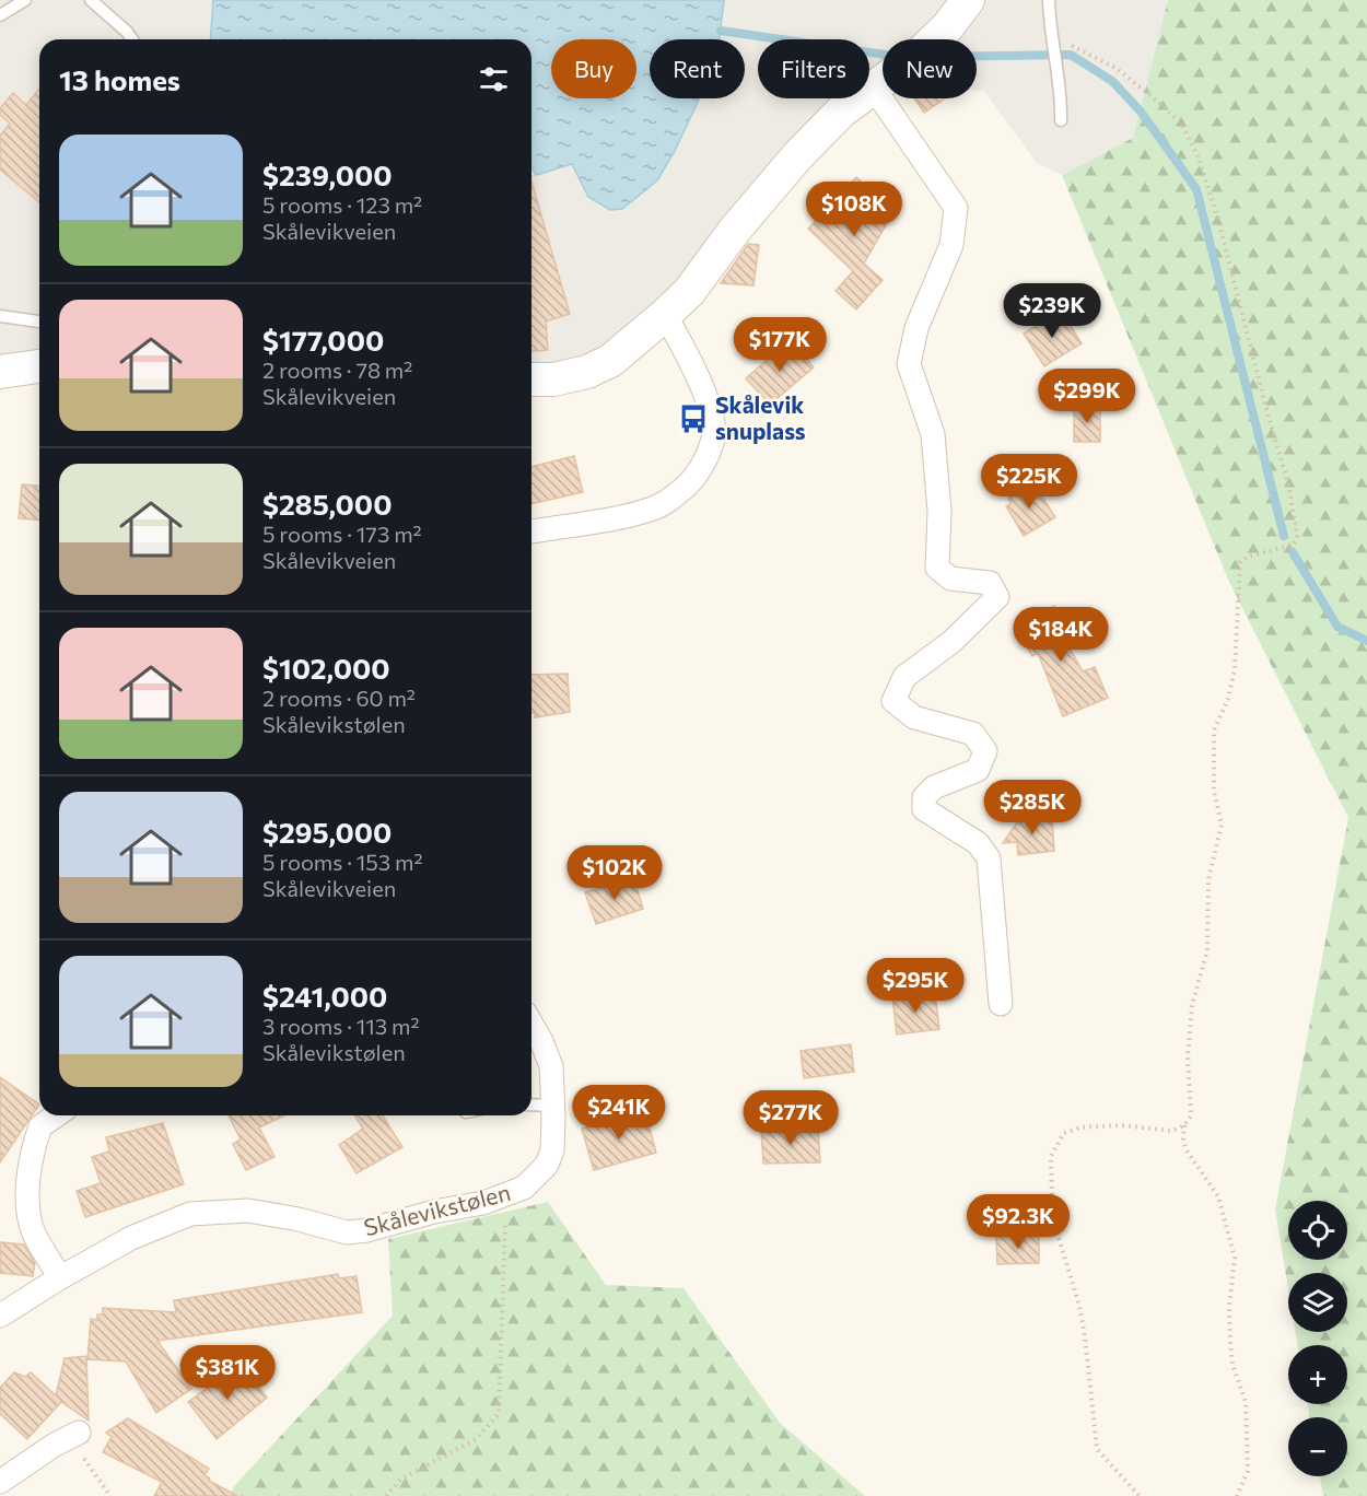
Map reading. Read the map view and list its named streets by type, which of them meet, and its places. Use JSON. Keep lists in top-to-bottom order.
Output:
{
  "streets": {
    "street": ["Skålevikstølen"]
  },
  "places": {
    "bus stop": ["Skålevik snuplass"]
  },
  "page": {
    "chip": [
      "Buy",
      "Rent",
      "Filters",
      "New"
    ],
    "heading": "13 homes",
    "list": [
      {
        "name": "$239,000",
        "note": "5 rooms · 123 m² · Skålevikveien"
      },
      {
        "name": "$177,000",
        "note": "2 rooms · 78 m² · Skålevikveien"
      },
      {
        "name": "$285,000",
        "note": "5 rooms · 173 m² · Skålevikveien"
      },
      {
        "name": "$102,000",
        "note": "2 rooms · 60 m² · Skålevikstølen"
      },
      {
        "name": "$295,000",
        "note": "5 rooms · 153 m² · Skålevikveien"
      },
      {
        "name": "$241,000",
        "note": "3 rooms · 113 m² · Skålevikstølen"
      }
    ],
    "price": [
      "$108K",
      "$239K",
      "$177K",
      "$299K",
      "$225K",
      "$184K",
      "$285K",
      "$102K",
      "$295K",
      "$241K",
      "$277K",
      "$92.3K",
      "$381K"
    ],
    "map_buttons": ["+", "−"]
  }
}
